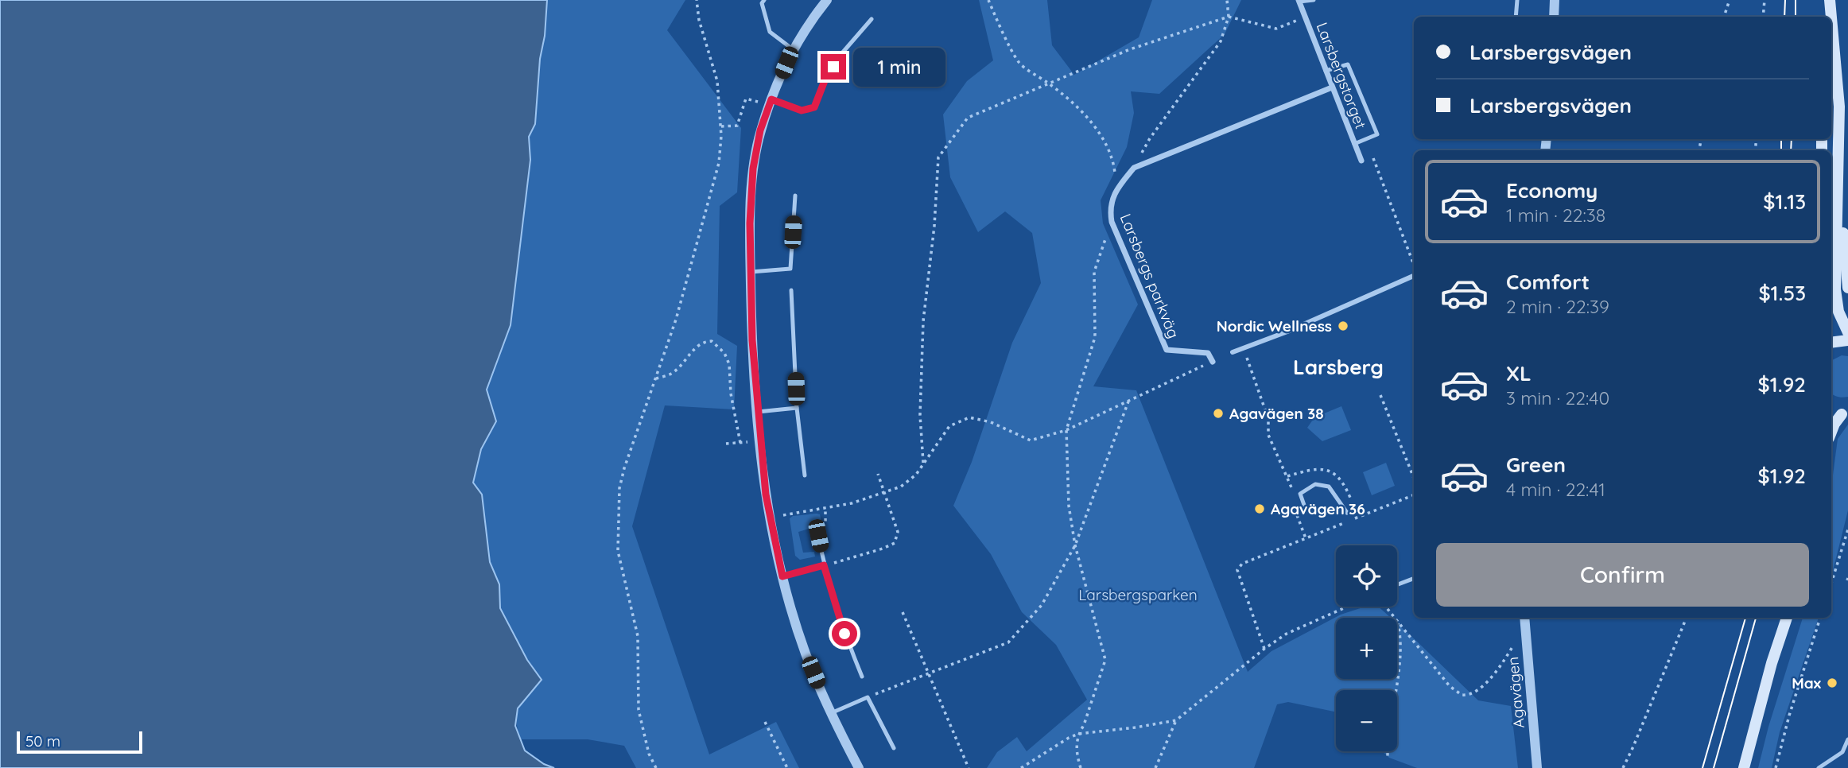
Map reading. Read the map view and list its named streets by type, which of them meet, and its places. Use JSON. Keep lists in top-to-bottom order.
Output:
{
  "streets": {
    "street": ["Larsbergstorget", "Larsbergs parkväg", "Agavägen"]
  },
  "crossings": [
    ["Larsbergstorget", "Larsbergs parkväg"]
  ],
  "districts": ["Larsberg"],
  "parks": ["Larsbergsparken"],
  "places": [
    "Nordic Wellness",
    "Agavägen 38",
    "Agavägen 36",
    "Max"
  ],
  "scale_bar": "50 m",
  "page": {
    "banner": ["Larsbergsvägen", "Larsbergsvägen"],
    "bubble": "1 min",
    "list": [
      {
        "name": "Economy",
        "note": "1 min · 22:38",
        "value": "$1.13"
      },
      {
        "name": "Comfort",
        "note": "2 min · 22:39",
        "value": "$1.53"
      },
      {
        "name": "XL",
        "note": "3 min · 22:40",
        "value": "$1.92"
      },
      {
        "name": "Green",
        "note": "4 min · 22:41",
        "value": "$1.92"
      }
    ],
    "buttons": "Confirm",
    "map_buttons": ["+", "−"],
    "scale": "50 m"
  }
}
